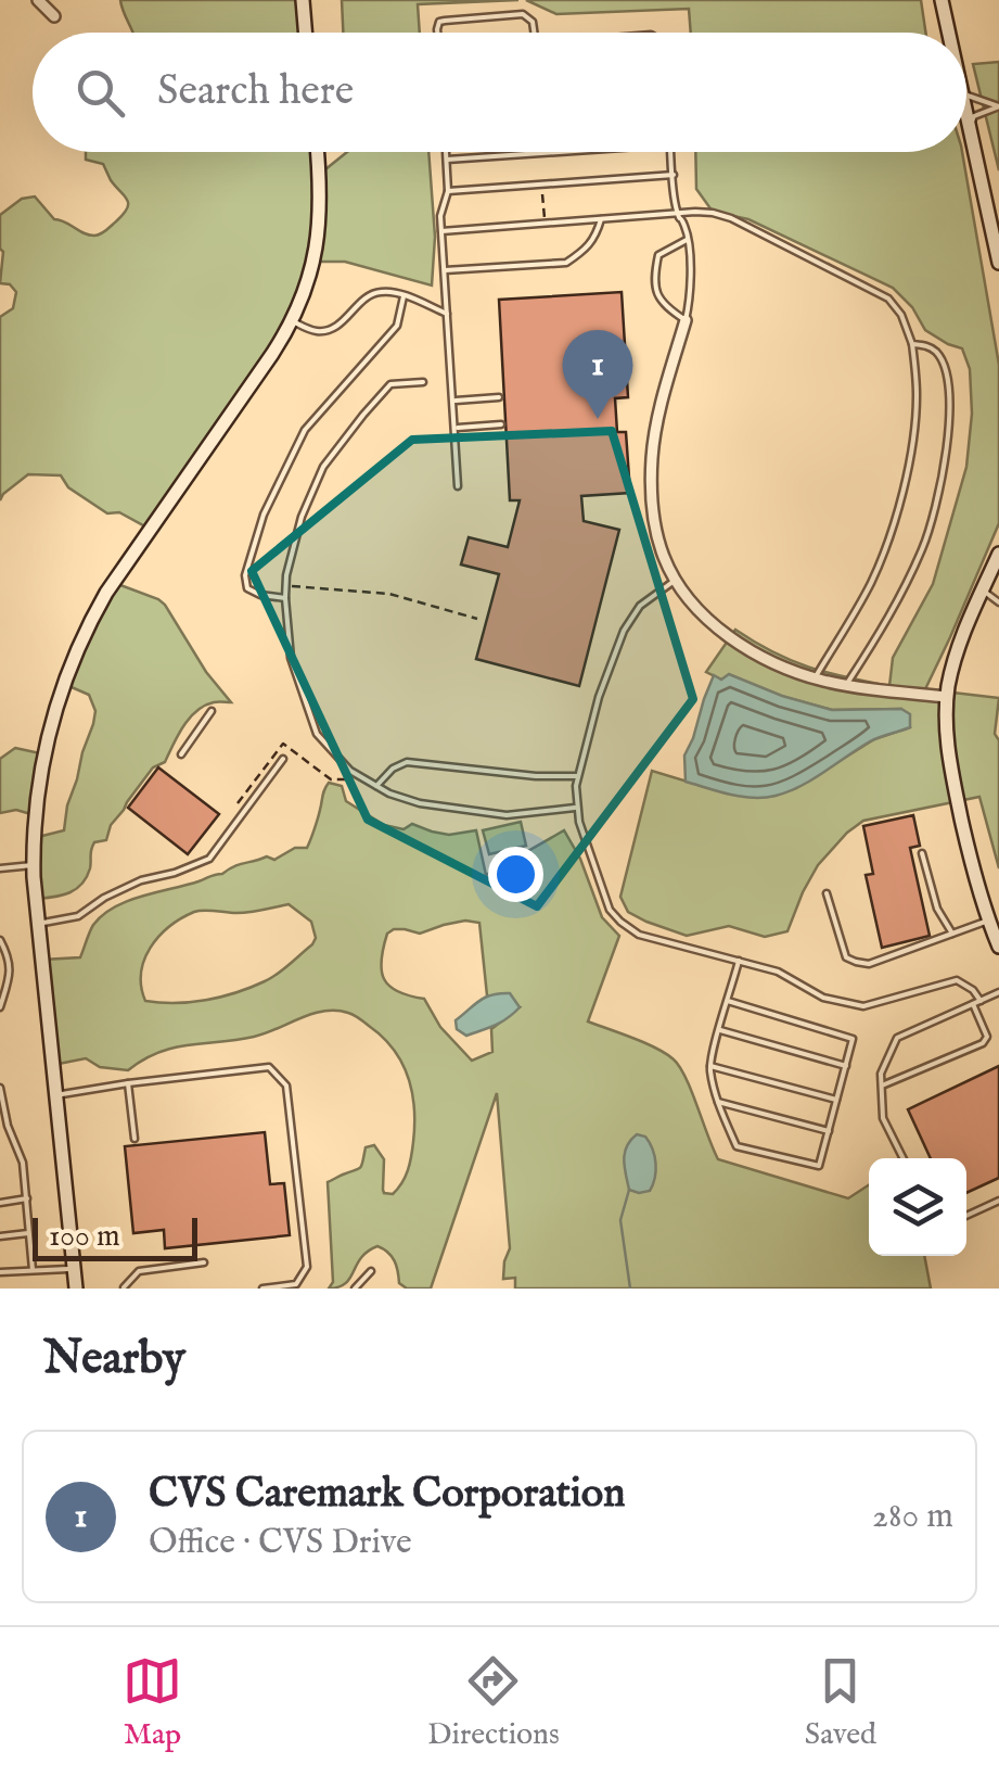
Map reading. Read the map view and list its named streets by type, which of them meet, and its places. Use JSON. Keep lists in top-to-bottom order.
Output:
{
  "scale_bar": "100 m",
  "page": {
    "search": "Search here",
    "pins": "1",
    "scale": "100 m",
    "heading": "Nearby",
    "list": [
      {
        "mark": "1",
        "name": "CVS Caremark Corporation",
        "note": "Office · CVS Drive",
        "value": "280 m"
      }
    ],
    "nav": ["Map", "Directions", "Saved"]
  }
}
